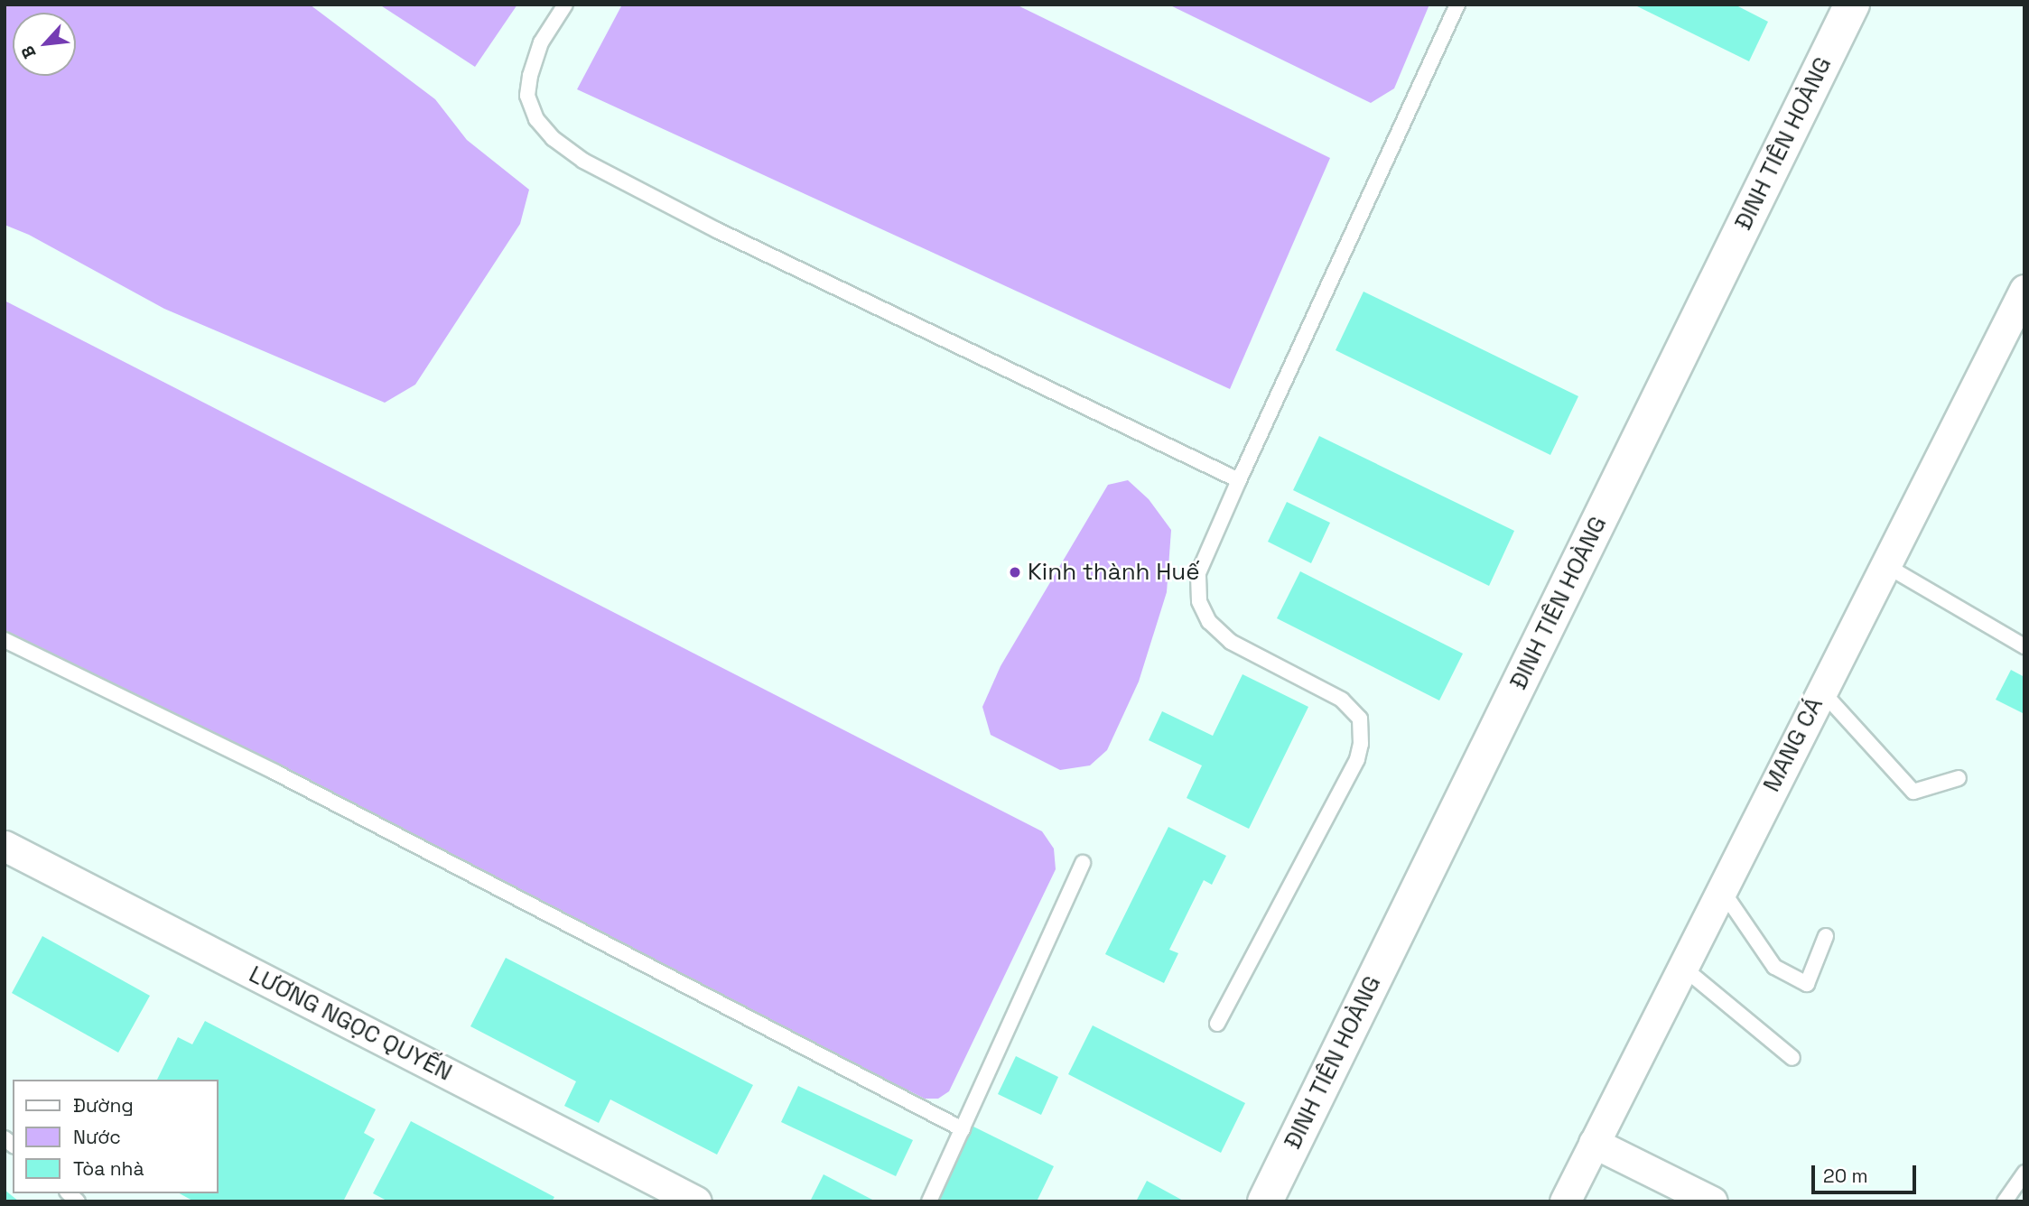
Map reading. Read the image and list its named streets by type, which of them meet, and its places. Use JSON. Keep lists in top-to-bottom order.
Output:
{
  "streets": {
    "main road": ["ĐINH TIÊN HOÀNG"],
    "street": ["MANG CÁ", "LƯƠNG NGỌC QUYẾN"]
  },
  "places": ["Kinh thành Huế"],
  "legend": ["Đường", "Nước", "Tòa nhà"],
  "scale_bar": "20 m",
  "north": "bottom left"
}
